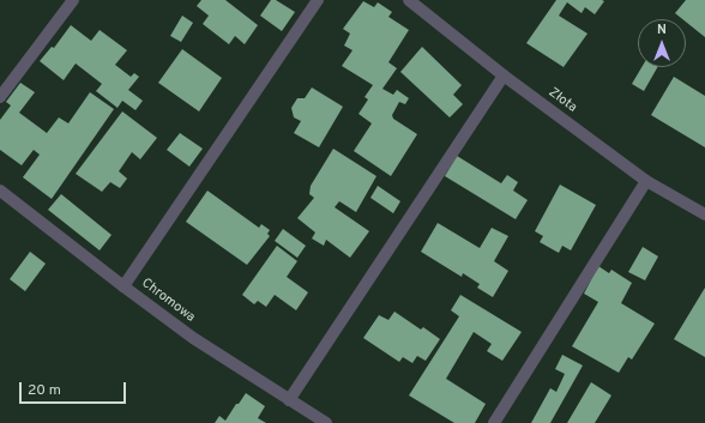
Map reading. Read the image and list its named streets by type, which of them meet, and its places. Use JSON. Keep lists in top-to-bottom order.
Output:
{
  "streets": {
    "street": ["Złota", "Chromowa"]
  },
  "scale_bar": "20 m",
  "north": "top"
}
